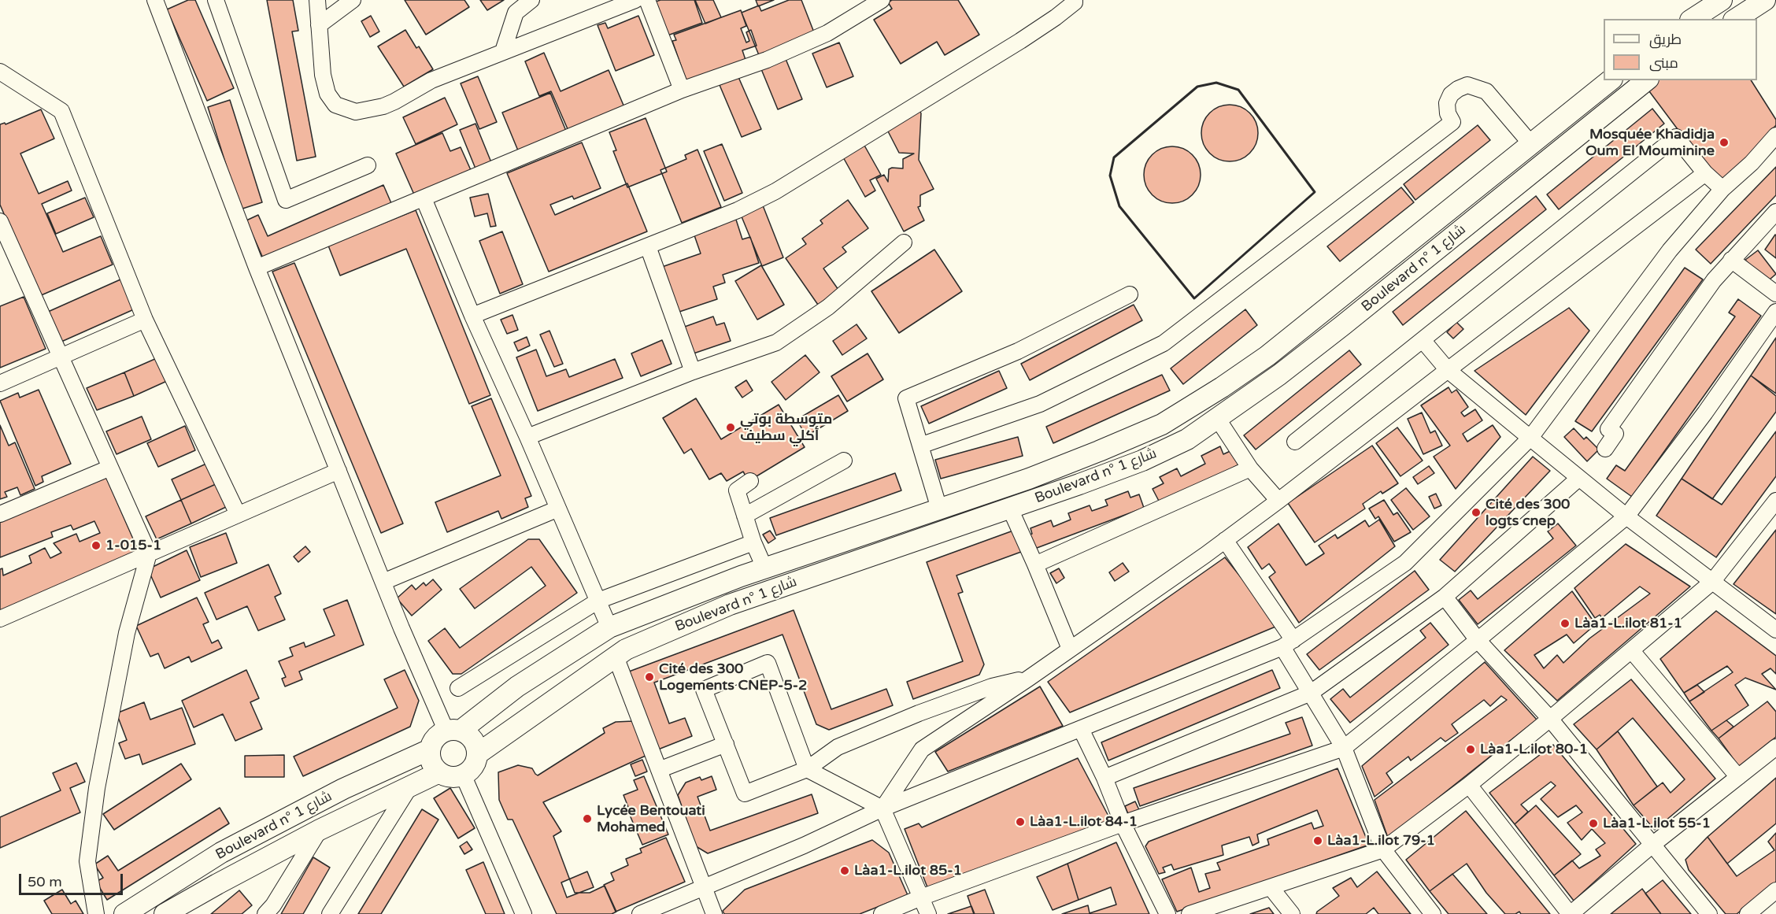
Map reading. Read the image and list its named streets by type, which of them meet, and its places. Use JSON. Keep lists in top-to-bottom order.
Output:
{
  "streets": {
    "main road": ["Boulevard n° شارع 1"]
  },
  "places": [
    "Mosquée Khadidja Oum El Mouminine",
    "متوسطة بوتي أكلي سطيف",
    "Cité des 300 logts cnep",
    "1-015-1",
    "Làa1-L.ilot 81-1",
    "Cité des 300 Logements CNEP-5-2",
    "Làa1-L.ilot 80-1",
    "Lycée Bentouati Mohamed",
    "Làa1-L.ilot 84-1",
    "Làa1-L.ilot 55-1",
    "Làa1-L.ilot 79-1",
    "Làa1-L.ilot 85-1"
  ],
  "legend": ["طريق", "مبنى"],
  "scale_bar": "50 m"
}
